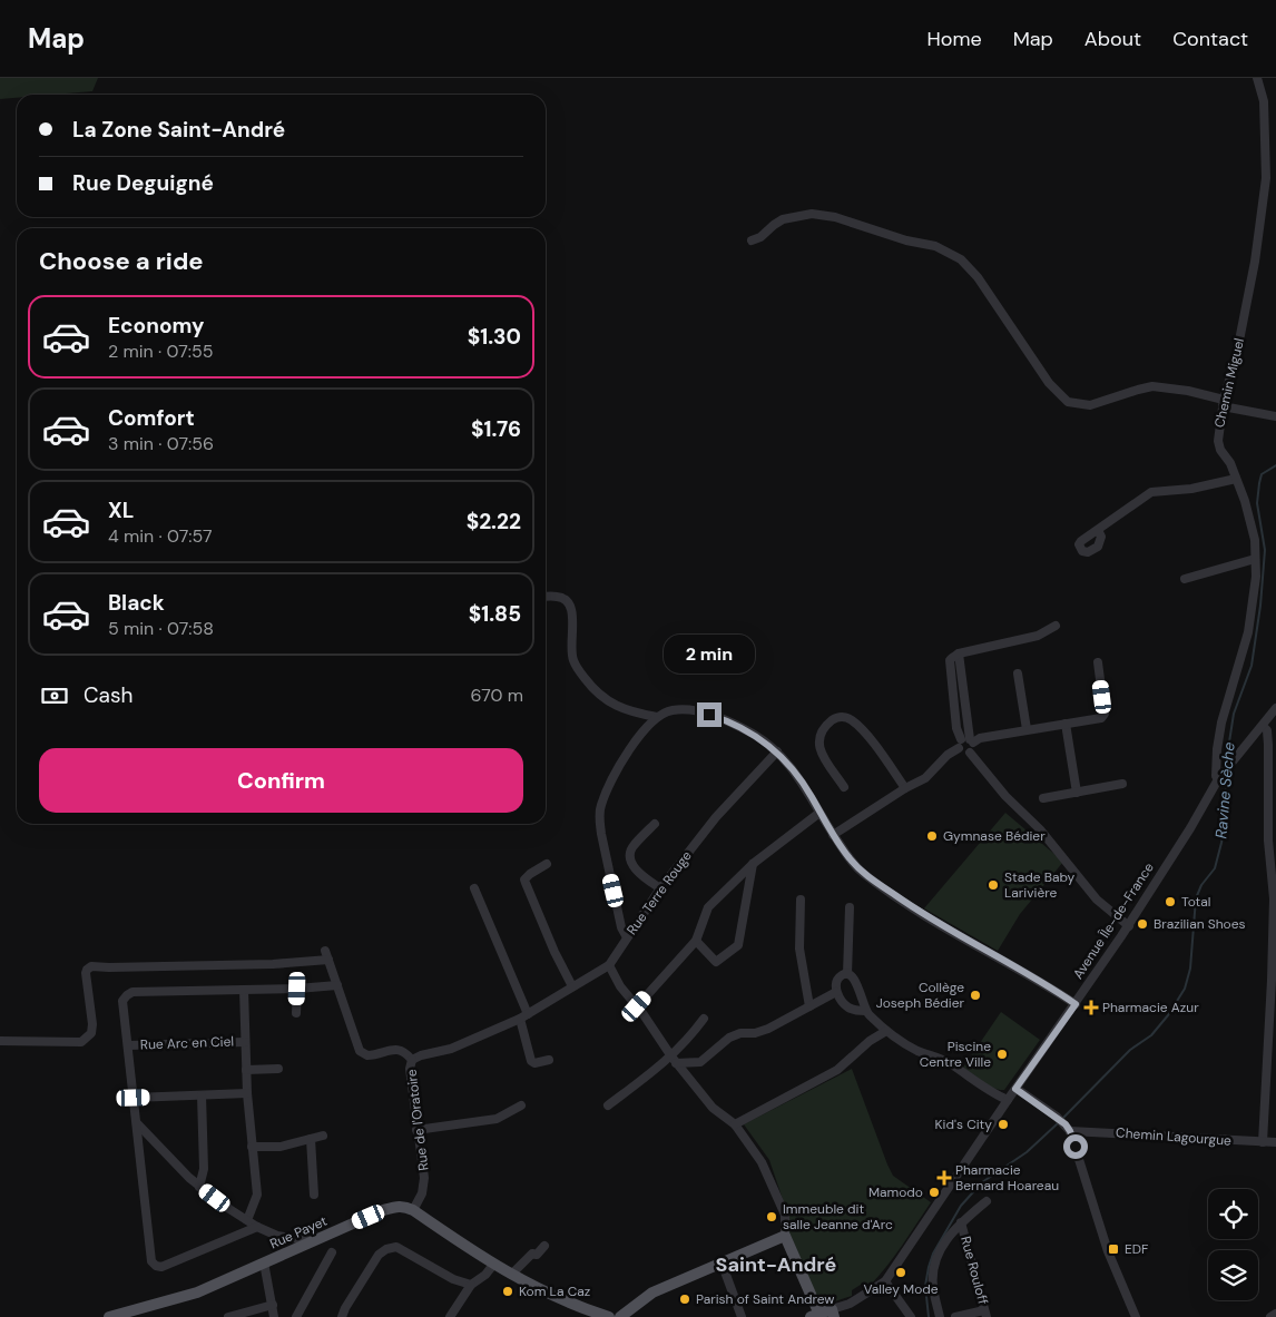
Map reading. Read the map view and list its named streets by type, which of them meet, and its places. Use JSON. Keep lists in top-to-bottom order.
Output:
{
  "streets": {
    "main road": ["Avenue Île-de-France", "Rue Payet"],
    "street": [
      "Chemin Miguel",
      "Rue Terre Rouge",
      "Rue Arc en Ciel",
      "Rue de l'Oratoire",
      "Chemin Lagourgue",
      "Rue Rouloff"
    ]
  },
  "crossings": [
    ["Chemin Miguel", "Avenue Île-de-France"],
    ["Rue Terre Rouge", "Rue de l'Oratoire"],
    ["Rue Arc en Ciel", "Rue de l'Oratoire"],
    ["Rue de l'Oratoire", "Rue Payet"]
  ],
  "districts": ["Saint-André"],
  "water": ["Ravine Sèche"],
  "places": {
    "other": [
      "Gymnase Bédier",
      "Stade Baby Larivière",
      "Total",
      "Brazilian Shoes",
      "Collège Joseph Bédier",
      "Piscine Centre Ville",
      "Kid's City",
      "Mamodo",
      "Immeuble dit salle Jeanne d'Arc",
      "Valley Mode",
      "Kom La Caz",
      "Parish of Saint Andrew"
    ],
    "health": ["Pharmacie Azur", "Pharmacie Bernard Hoareau"],
    "transit": ["EDF"]
  },
  "page": {
    "header": "Map",
    "nav": [
      "Home",
      "Map",
      "About",
      "Contact"
    ],
    "banner": ["La Zone Saint-André", "Rue Deguigné"],
    "heading": "Choose a ride",
    "list": [
      {
        "name": "Economy",
        "note": "2 min · 07:55",
        "value": "$1.30"
      },
      {
        "name": "Comfort",
        "note": "3 min · 07:56",
        "value": "$1.76"
      },
      {
        "name": "XL",
        "note": "4 min · 07:57",
        "value": "$2.22"
      },
      {
        "name": "Black",
        "note": "5 min · 07:58",
        "value": "$1.85"
      }
    ],
    "bubble": "2 min",
    "pay": ["Cash", "670 m"],
    "buttons": "Confirm"
  }
}
